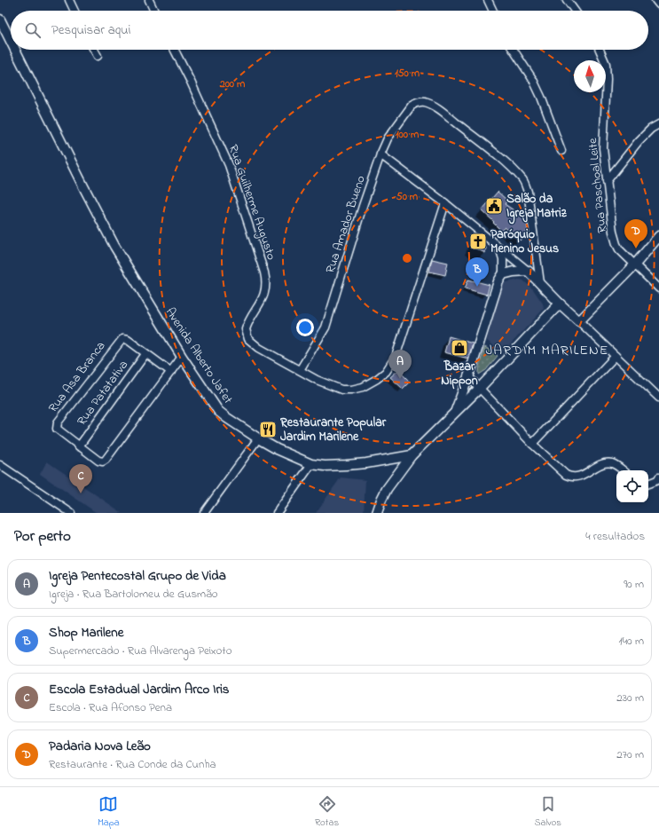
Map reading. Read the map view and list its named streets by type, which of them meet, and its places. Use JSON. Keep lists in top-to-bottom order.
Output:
{
  "streets": {
    "street": [
      "Rua Paschoal Leite",
      "Rua Guilherme Augusto",
      "Rua Amador Bueno",
      "Avenida Alberto Jafet",
      "Rua Asa Branca",
      "Rua Patatativa"
    ]
  },
  "crossings": [
    ["Rua Guilherme Augusto", "Rua Amador Bueno"],
    ["Avenida Alberto Jafet", "Rua Asa Branca"],
    ["Rua Asa Branca", "Rua Patatativa"]
  ],
  "districts": ["JARDIM MARILENE"],
  "places": {
    "public building": ["Salão da Igreja Matriz"],
    "church": ["Paróquio Menino Jesus"],
    "shop": ["Bazar Nippon"],
    "restaurant": ["Restaurante Popular Jardim Marilene"]
  },
  "north": "top",
  "page": {
    "search": "Pesquisar aqui",
    "pins": [
      "D",
      "B",
      "A",
      "C"
    ],
    "heading": ["Por perto", "4 resultados"],
    "list": [
      {
        "mark": "A",
        "name": "Igreja Pentecostal Grupo de Vida",
        "note": "Igreja · Rua Bartolomeu de Gusmão",
        "value": "90 m"
      },
      {
        "mark": "B",
        "name": "Shop Marilene",
        "note": "Supermercado · Rua Alvarenga Peixoto",
        "value": "140 m"
      },
      {
        "mark": "C",
        "name": "Escola Estadual Jardim Arco Iris",
        "note": "Escola · Rua Afonso Pena",
        "value": "230 m"
      },
      {
        "mark": "D",
        "name": "Padaria Nova Leão",
        "note": "Restaurante · Rua Conde da Cunha",
        "value": "270 m"
      }
    ],
    "nav": ["Mapa", "Rotas", "Salvos"]
  },
  "rings": [
    "150 m",
    "200 m",
    "100 m",
    "50 m"
  ]
}
